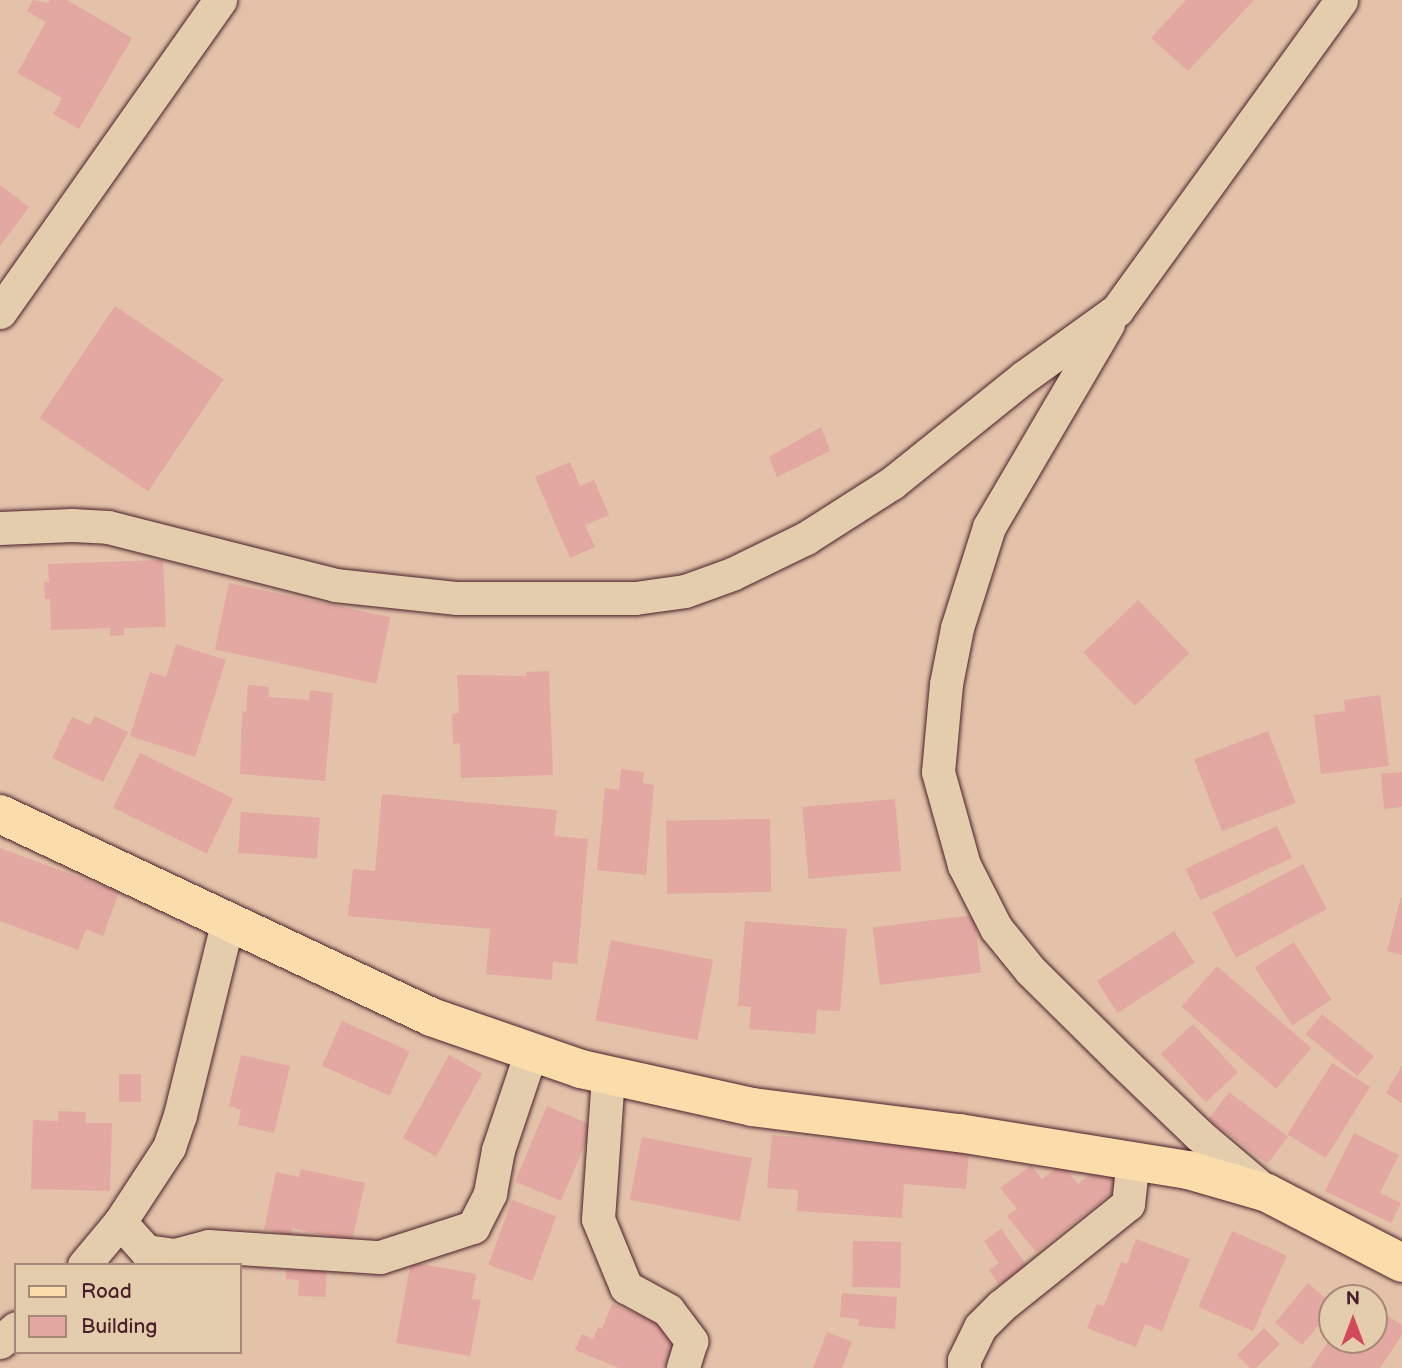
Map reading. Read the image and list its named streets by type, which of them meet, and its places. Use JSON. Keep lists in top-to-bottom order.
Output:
{
  "legend": ["Road", "Building"],
  "north": "top"
}
